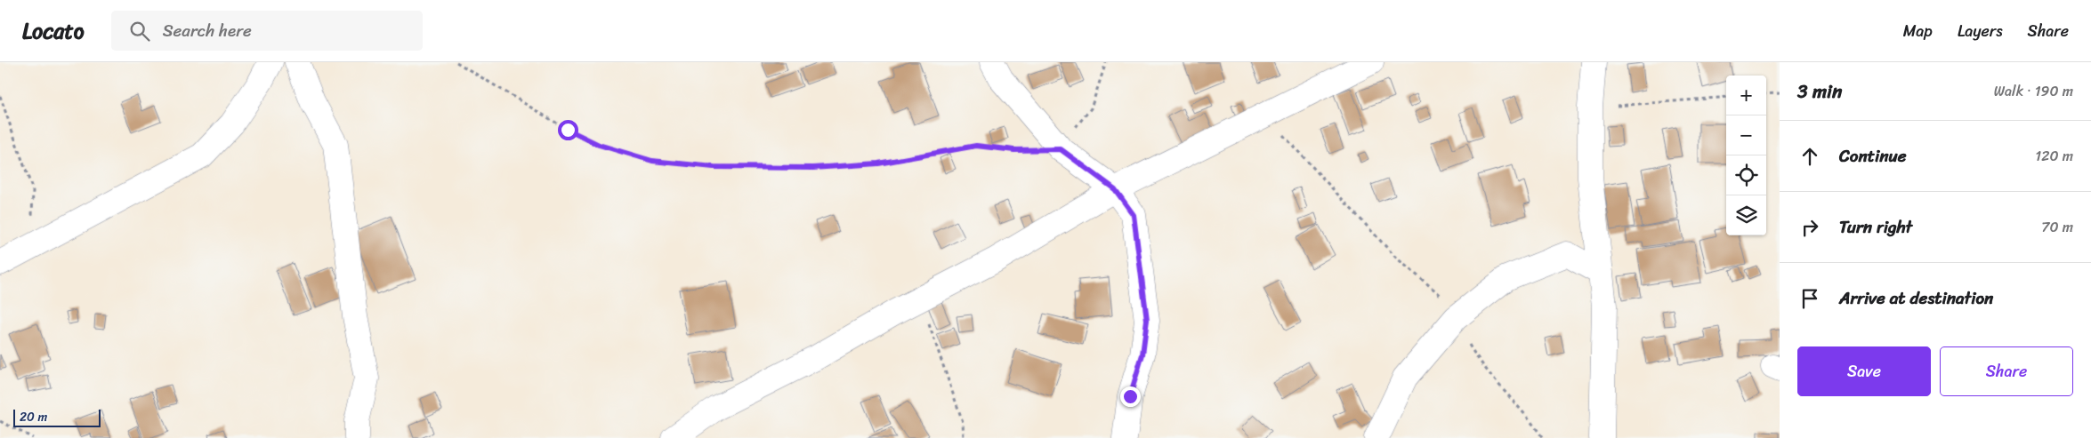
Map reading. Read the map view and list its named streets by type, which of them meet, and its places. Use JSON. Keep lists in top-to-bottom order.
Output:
{
  "scale_bar": "20 m",
  "page": {
    "header": "Locato",
    "search": "Search here",
    "nav": ["Map", "Layers", "Share"],
    "heading": ["3 min", "Walk · 190 m"],
    "map_buttons": ["+", "−"],
    "list": [
      ["Continue", "120 m"],
      ["Turn right", "70 m"],
      "Arrive at destination"
    ],
    "buttons": ["Save", "Share"],
    "scale": "20 m"
  }
}
